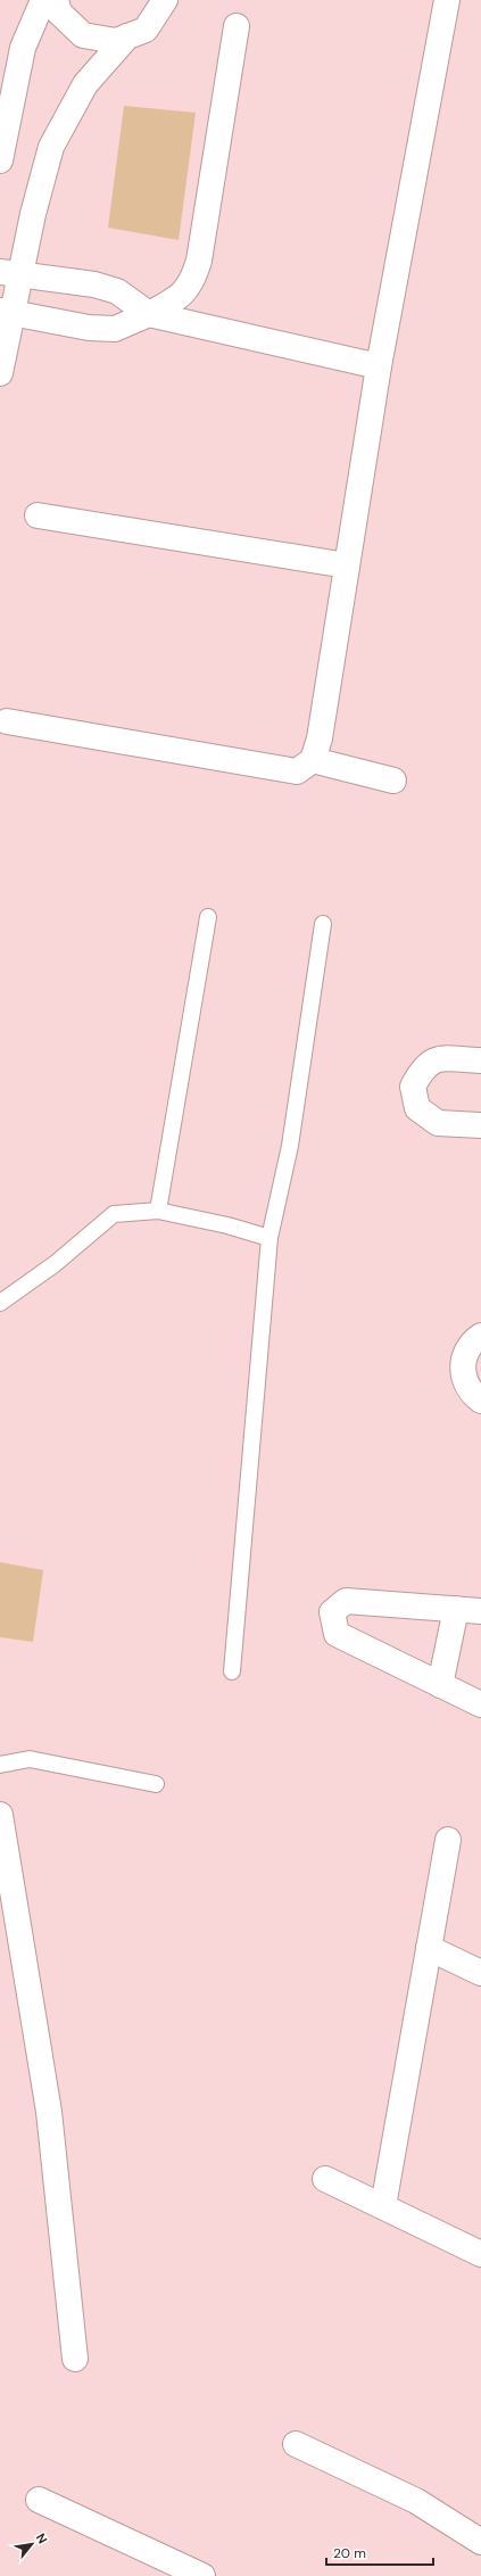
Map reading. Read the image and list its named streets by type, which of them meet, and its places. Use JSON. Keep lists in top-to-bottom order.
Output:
{
  "scale_bar": "20 m",
  "north": "top right"
}
